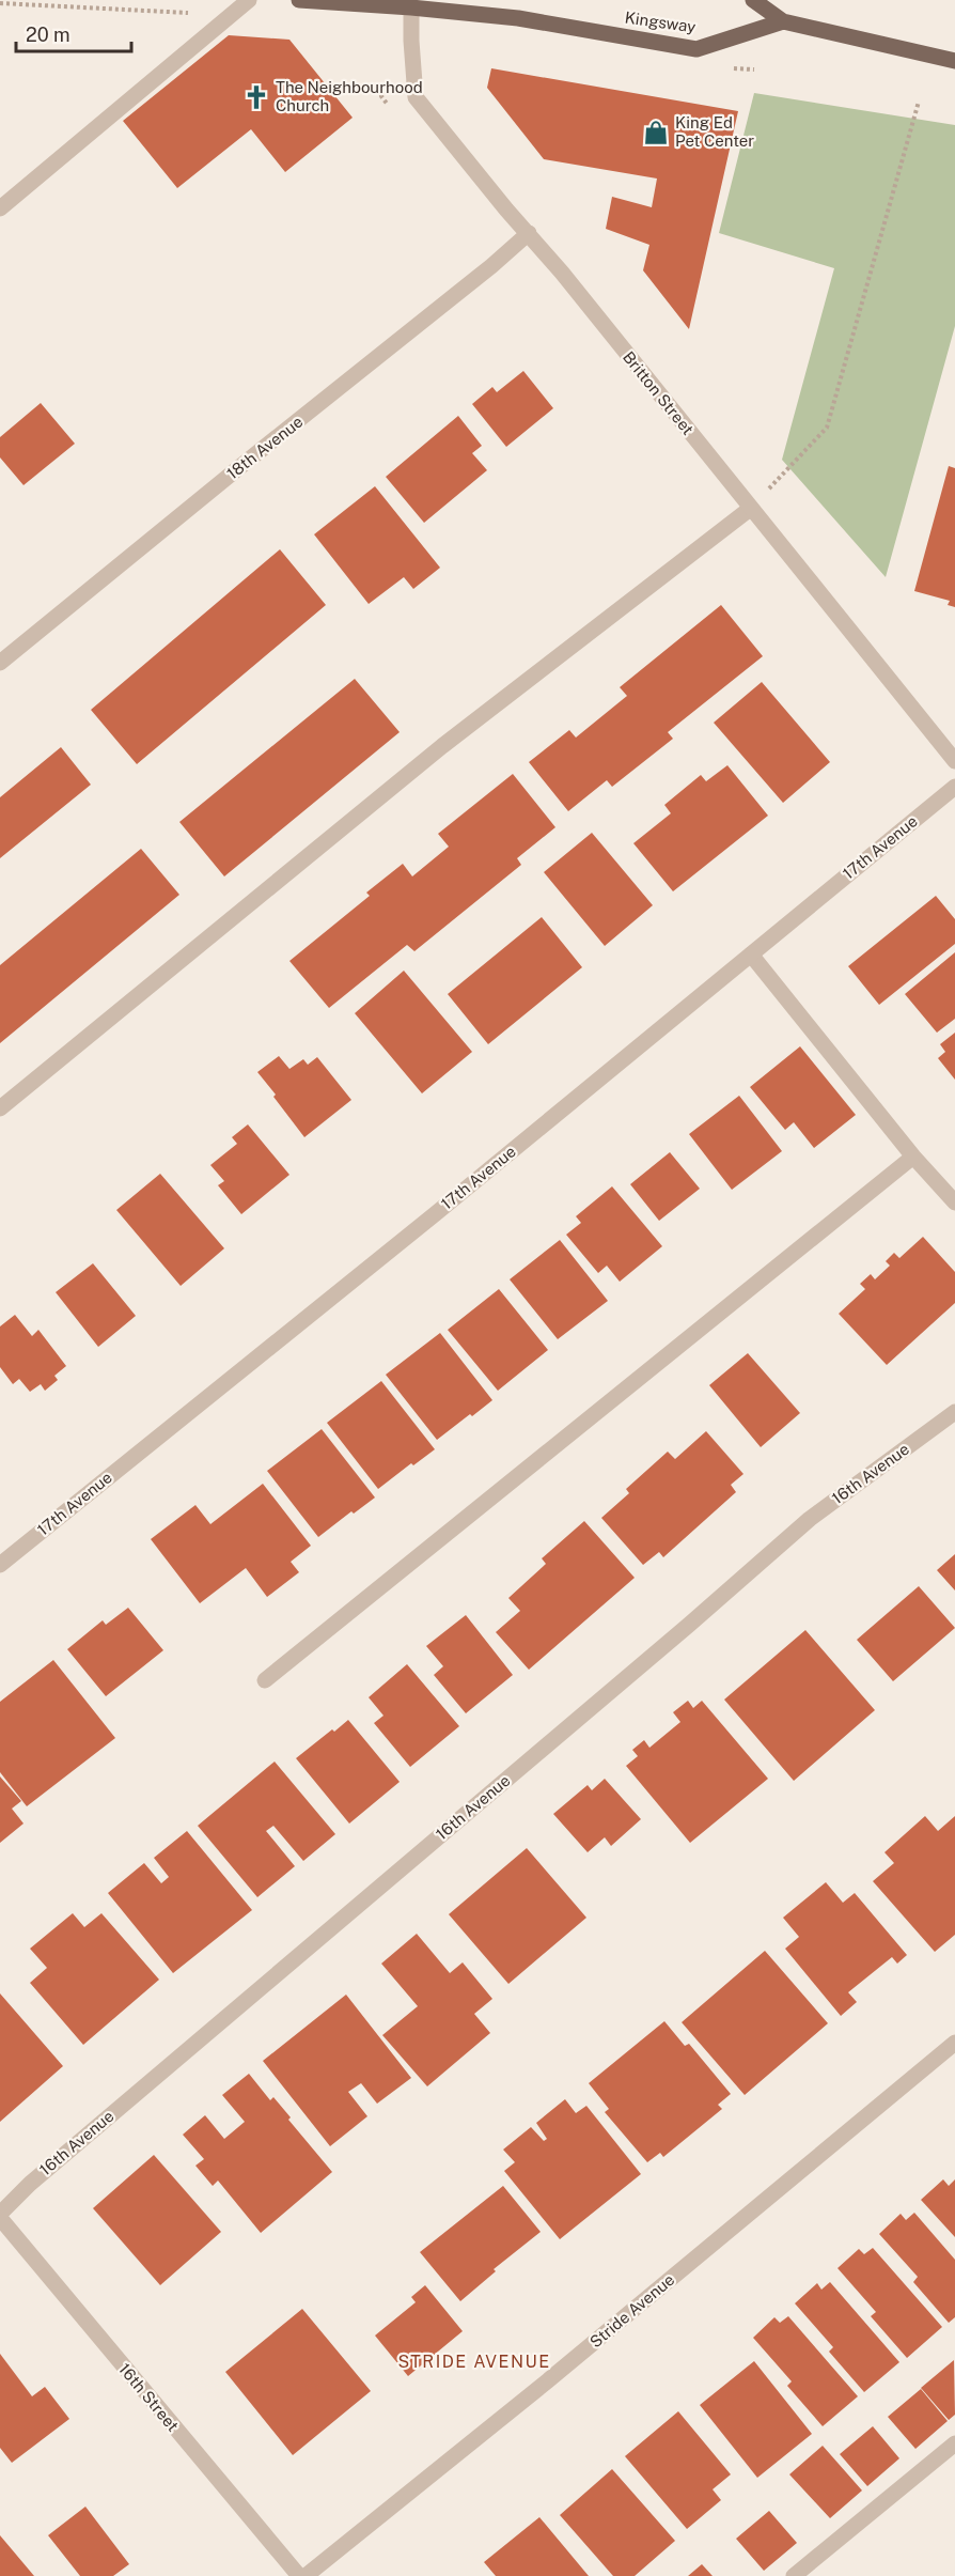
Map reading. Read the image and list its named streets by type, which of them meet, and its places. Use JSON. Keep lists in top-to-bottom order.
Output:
{
  "streets": {
    "main road": ["Kingsway"],
    "street": [
      "Britton Street",
      "18th Avenue",
      "17th Avenue",
      "16th Avenue",
      "Stride Avenue",
      "16th Street"
    ]
  },
  "crossings": [
    ["Kingsway", "Britton Street"],
    ["Britton Street", "18th Avenue"],
    ["16th Avenue", "16th Street"]
  ],
  "districts": ["STRIDE AVENUE"],
  "places": {
    "church": ["The Neighbourhood Church"],
    "shop": ["King Ed Pet Center"]
  },
  "scale_bar": "20 m"
}
